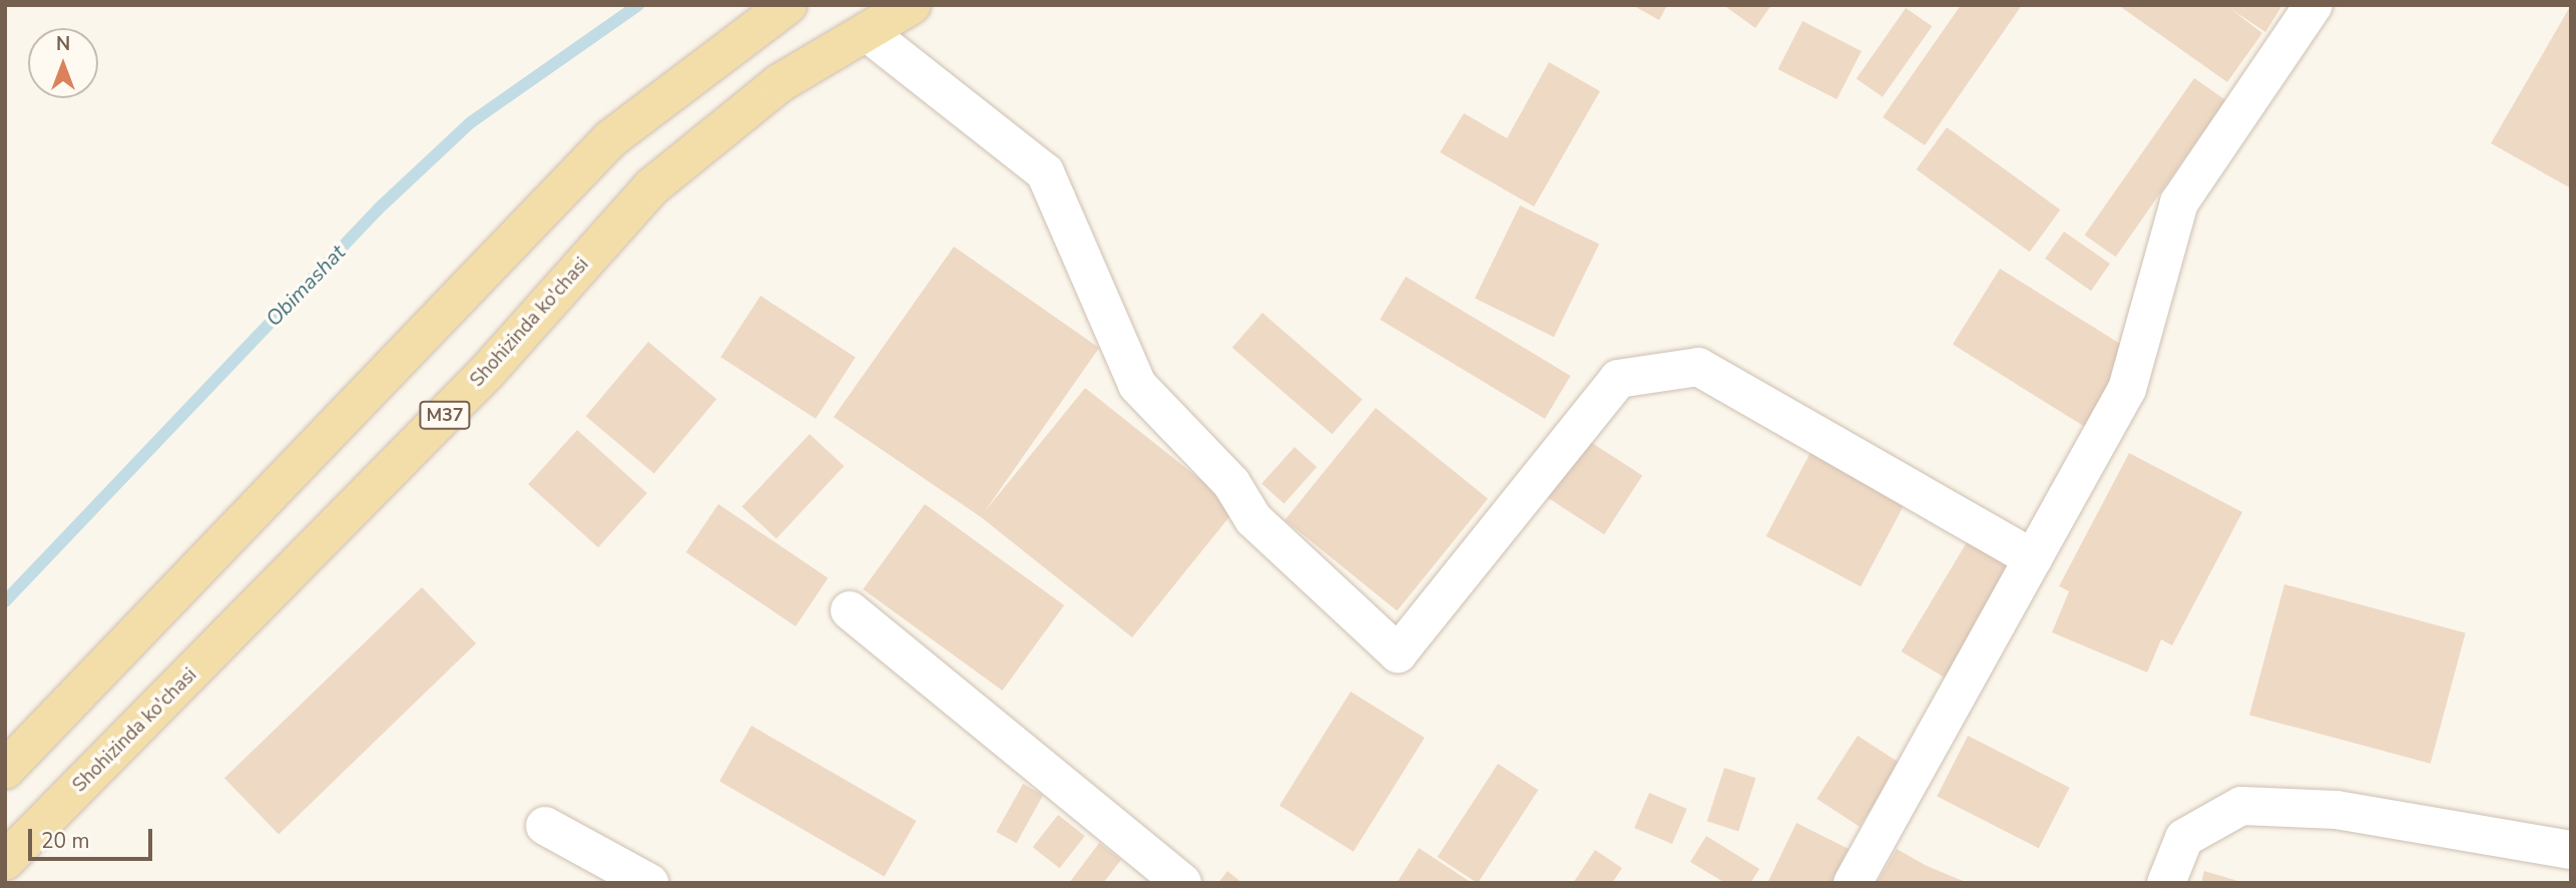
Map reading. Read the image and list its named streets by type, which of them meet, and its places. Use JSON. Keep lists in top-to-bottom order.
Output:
{
  "streets": {
    "main road": ["Shohizinda ko'chasi", "M37"]
  },
  "water": ["Obimashat"],
  "scale_bar": "20 m",
  "north": "top"
}
